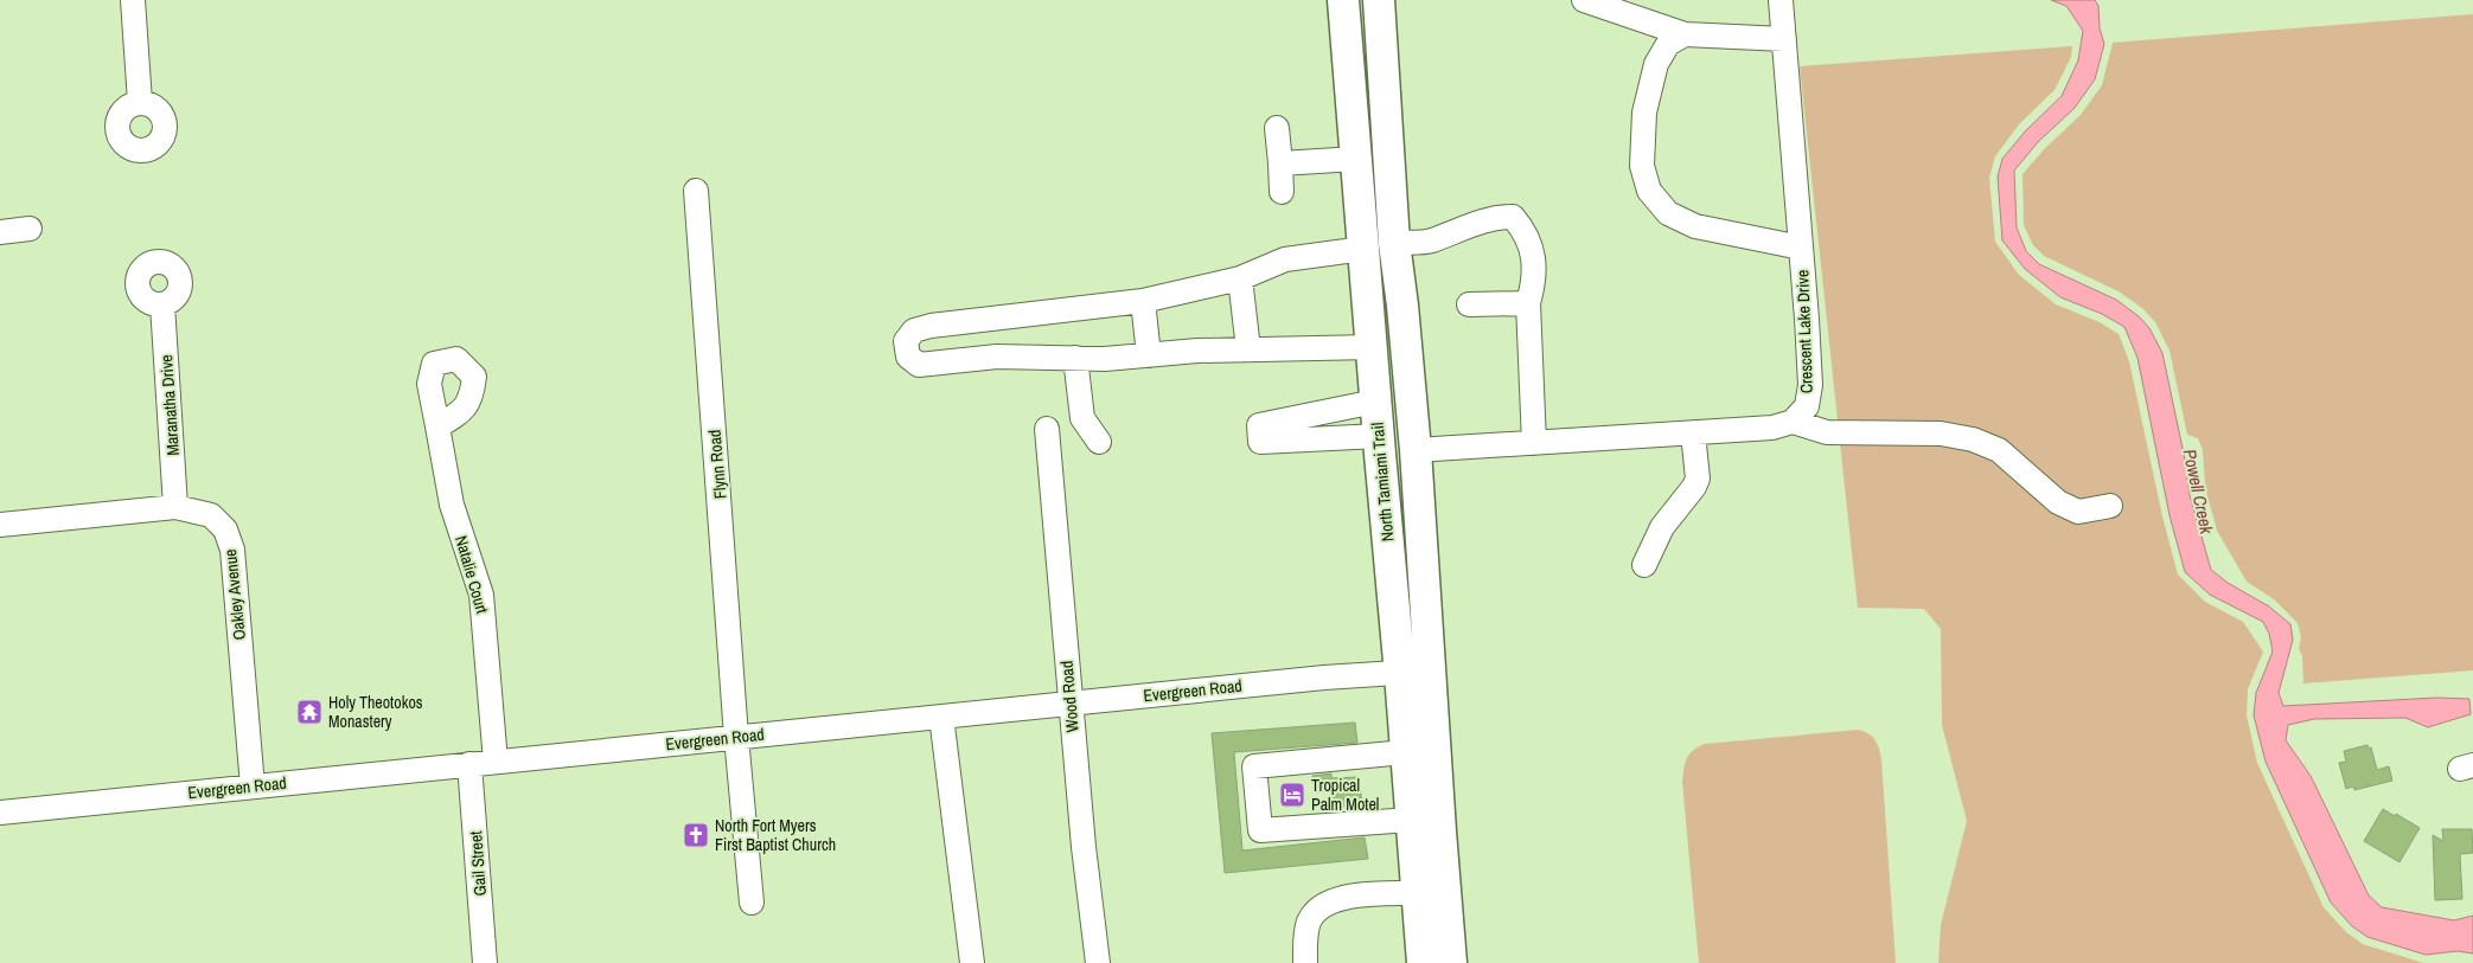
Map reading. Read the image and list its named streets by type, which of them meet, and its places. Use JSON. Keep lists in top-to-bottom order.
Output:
{
  "streets": {
    "main road": ["North Tamiami Trail"],
    "street": [
      "Crescent Lake Drive",
      "Maranatha Drive",
      "Flynn Road",
      "Natalie Court",
      "Oakley Avenue",
      "Evergreen Road",
      "Wood Road",
      "Gail Street"
    ]
  },
  "crossings": [
    ["Maranatha Drive", "Oakley Avenue"],
    ["Flynn Road", "Evergreen Road"],
    ["North Tamiami Trail", "Evergreen Road"],
    ["Natalie Court", "Evergreen Road"],
    ["Oakley Avenue", "Evergreen Road"],
    ["Evergreen Road", "Wood Road"],
    ["Evergreen Road", "Gail Street"]
  ],
  "water": ["Powell Creek"],
  "places": {
    "temple": ["Holy Theotokos Monastery"],
    "hotel": ["Tropical Palm Motel"],
    "church": ["North Fort Myers First Baptist Church"]
  }
}
